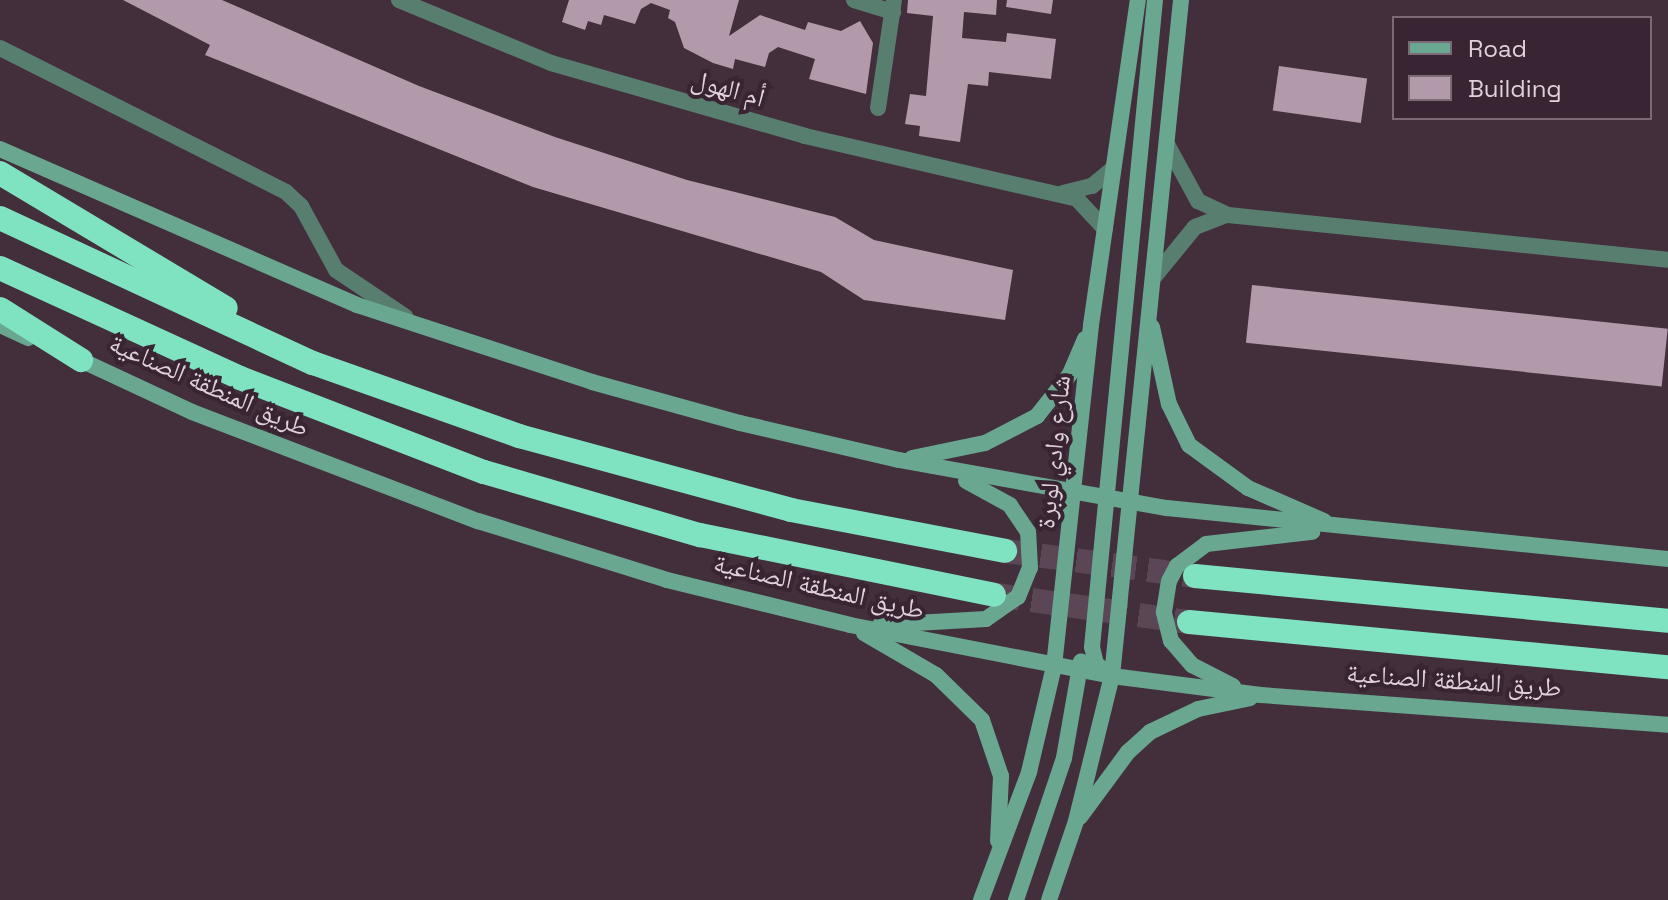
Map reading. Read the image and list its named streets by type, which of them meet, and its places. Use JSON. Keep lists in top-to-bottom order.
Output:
{
  "streets": {
    "highway": ["طريق المنطقة الصناعية"],
    "street": ["أم الهول", "شارع وادي لوبرة"]
  },
  "crossings": [
    ["أم الهول", "شارع وادي لوبرة"],
    ["طريق المنطقة الصناعية", "شارع وادي لوبرة"]
  ],
  "legend": ["Road", "Building"]
}
